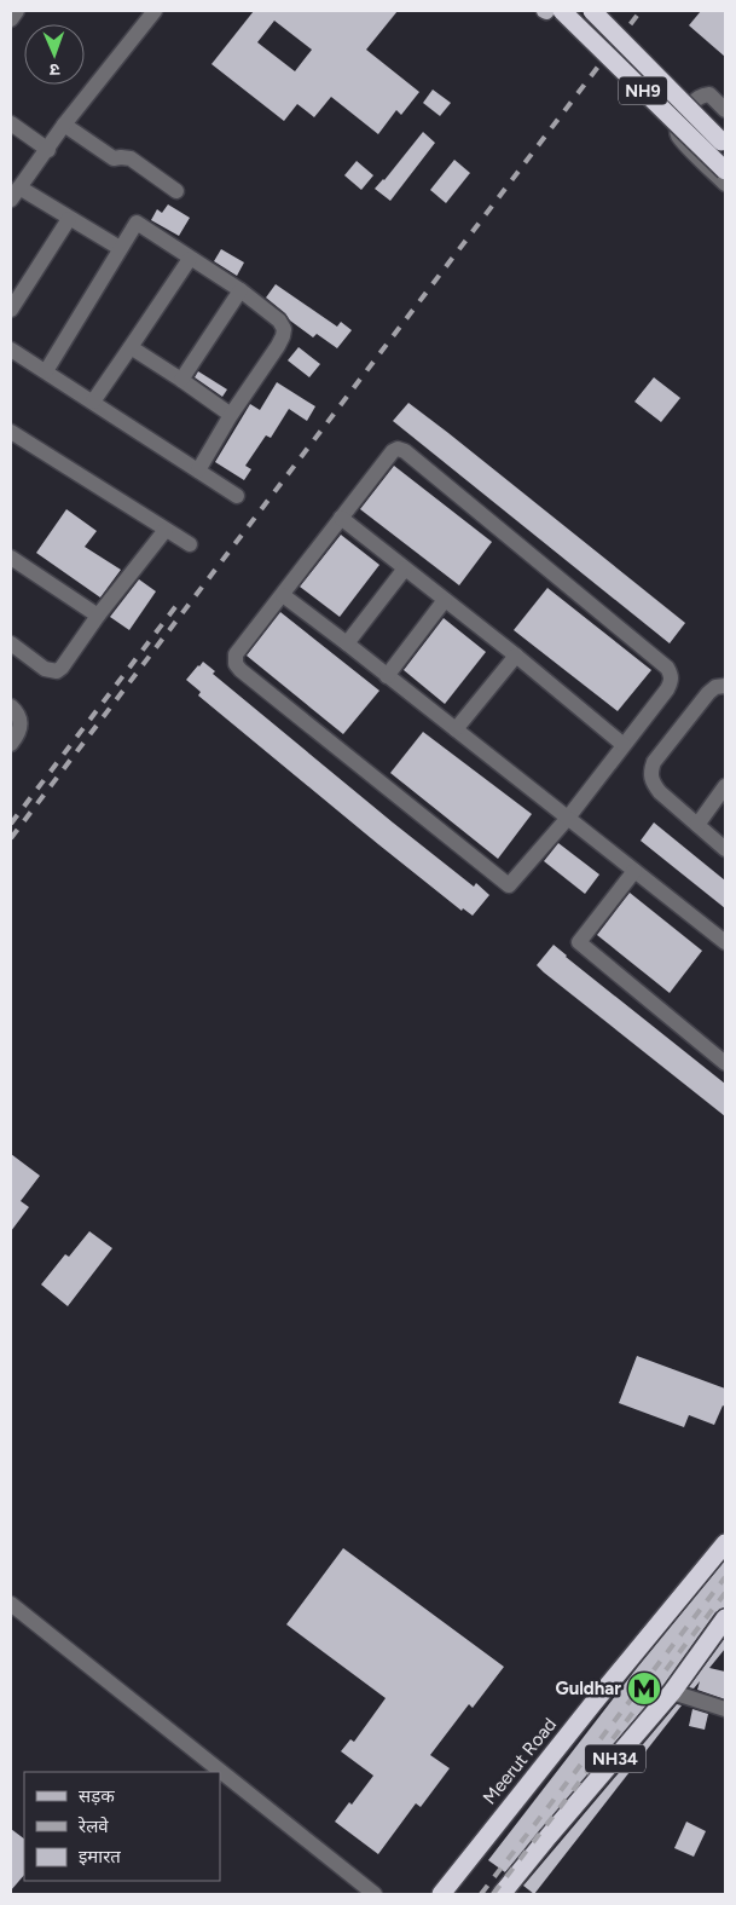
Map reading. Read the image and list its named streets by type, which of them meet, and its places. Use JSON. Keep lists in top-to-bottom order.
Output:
{
  "streets": {
    "highway": ["NH9", "NH34", "Meerut Road"]
  },
  "places": {
    "metro station": ["Guldhar"]
  },
  "legend": ["सड़क", "रेलवे", "इमारत"],
  "north": "bottom"
}
